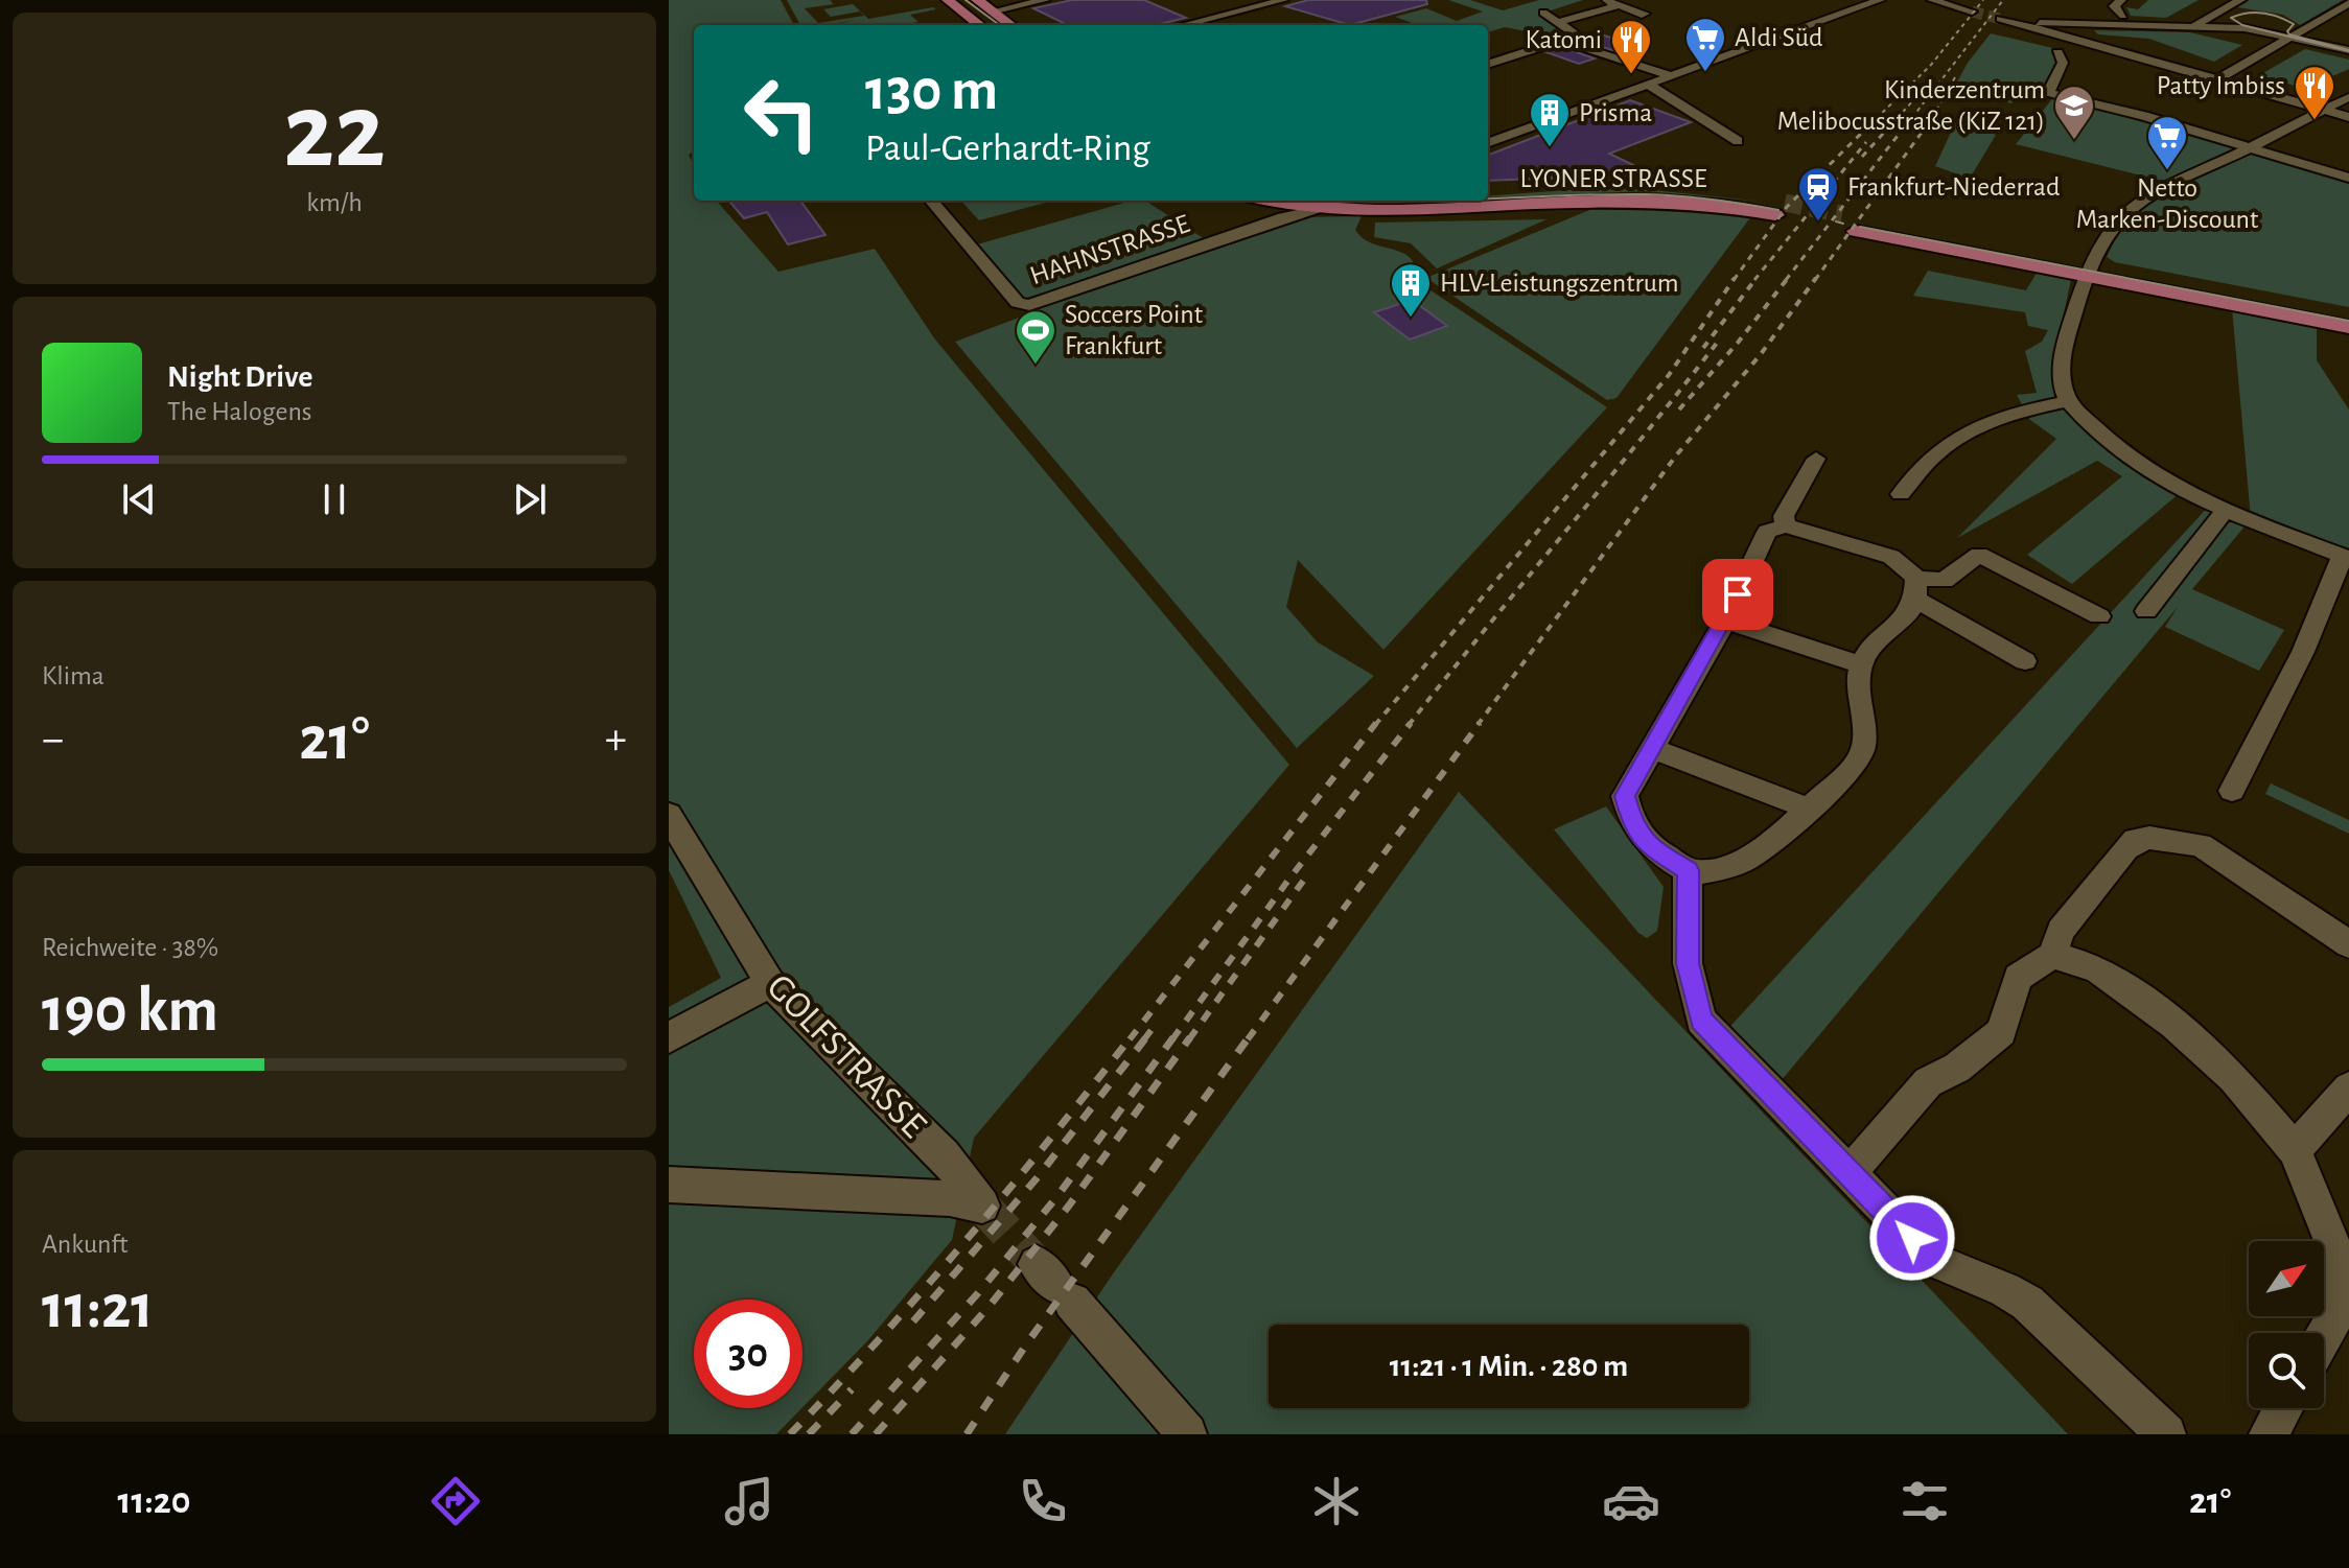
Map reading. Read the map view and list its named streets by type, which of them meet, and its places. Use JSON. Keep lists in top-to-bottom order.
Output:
{
  "streets": {
    "main road": ["LYONER STRASSE"],
    "street": ["HAHNSTRASSE", "GOLFSTRASSE"]
  },
  "crossings": [
    ["LYONER STRASSE", "HAHNSTRASSE"]
  ],
  "places": {
    "supermarket": ["Aldi Süd", "Netto Marken-Discount"],
    "restaurant": ["Katomi", "Patty Imbiss"],
    "school or university": ["Kinderzentrum Melibocusstraße (KiZ 121)"],
    "building": ["Prisma", "HLV-Leistungszentrum"],
    "station": ["Frankfurt-Niederrad"],
    "sports": ["Soccers Point Frankfurt"]
  },
  "north": "top right",
  "page": {
    "tile": [
      ["22", "km/h"],
      "Klima",
      ["Reichweite · 38%", "190 km"],
      ["Ankunft", "11:21"]
    ],
    "turn": ["130 m", "Paul-Gerhardt-Ring"],
    "song": ["Night Drive", "The Halogens"],
    "heat": ["−", "21°", "+"],
    "limit": "30",
    "trip": "11:21 · 1 Min. · 280 m",
    "tabs": ["11:20", "21°"]
  }
}
